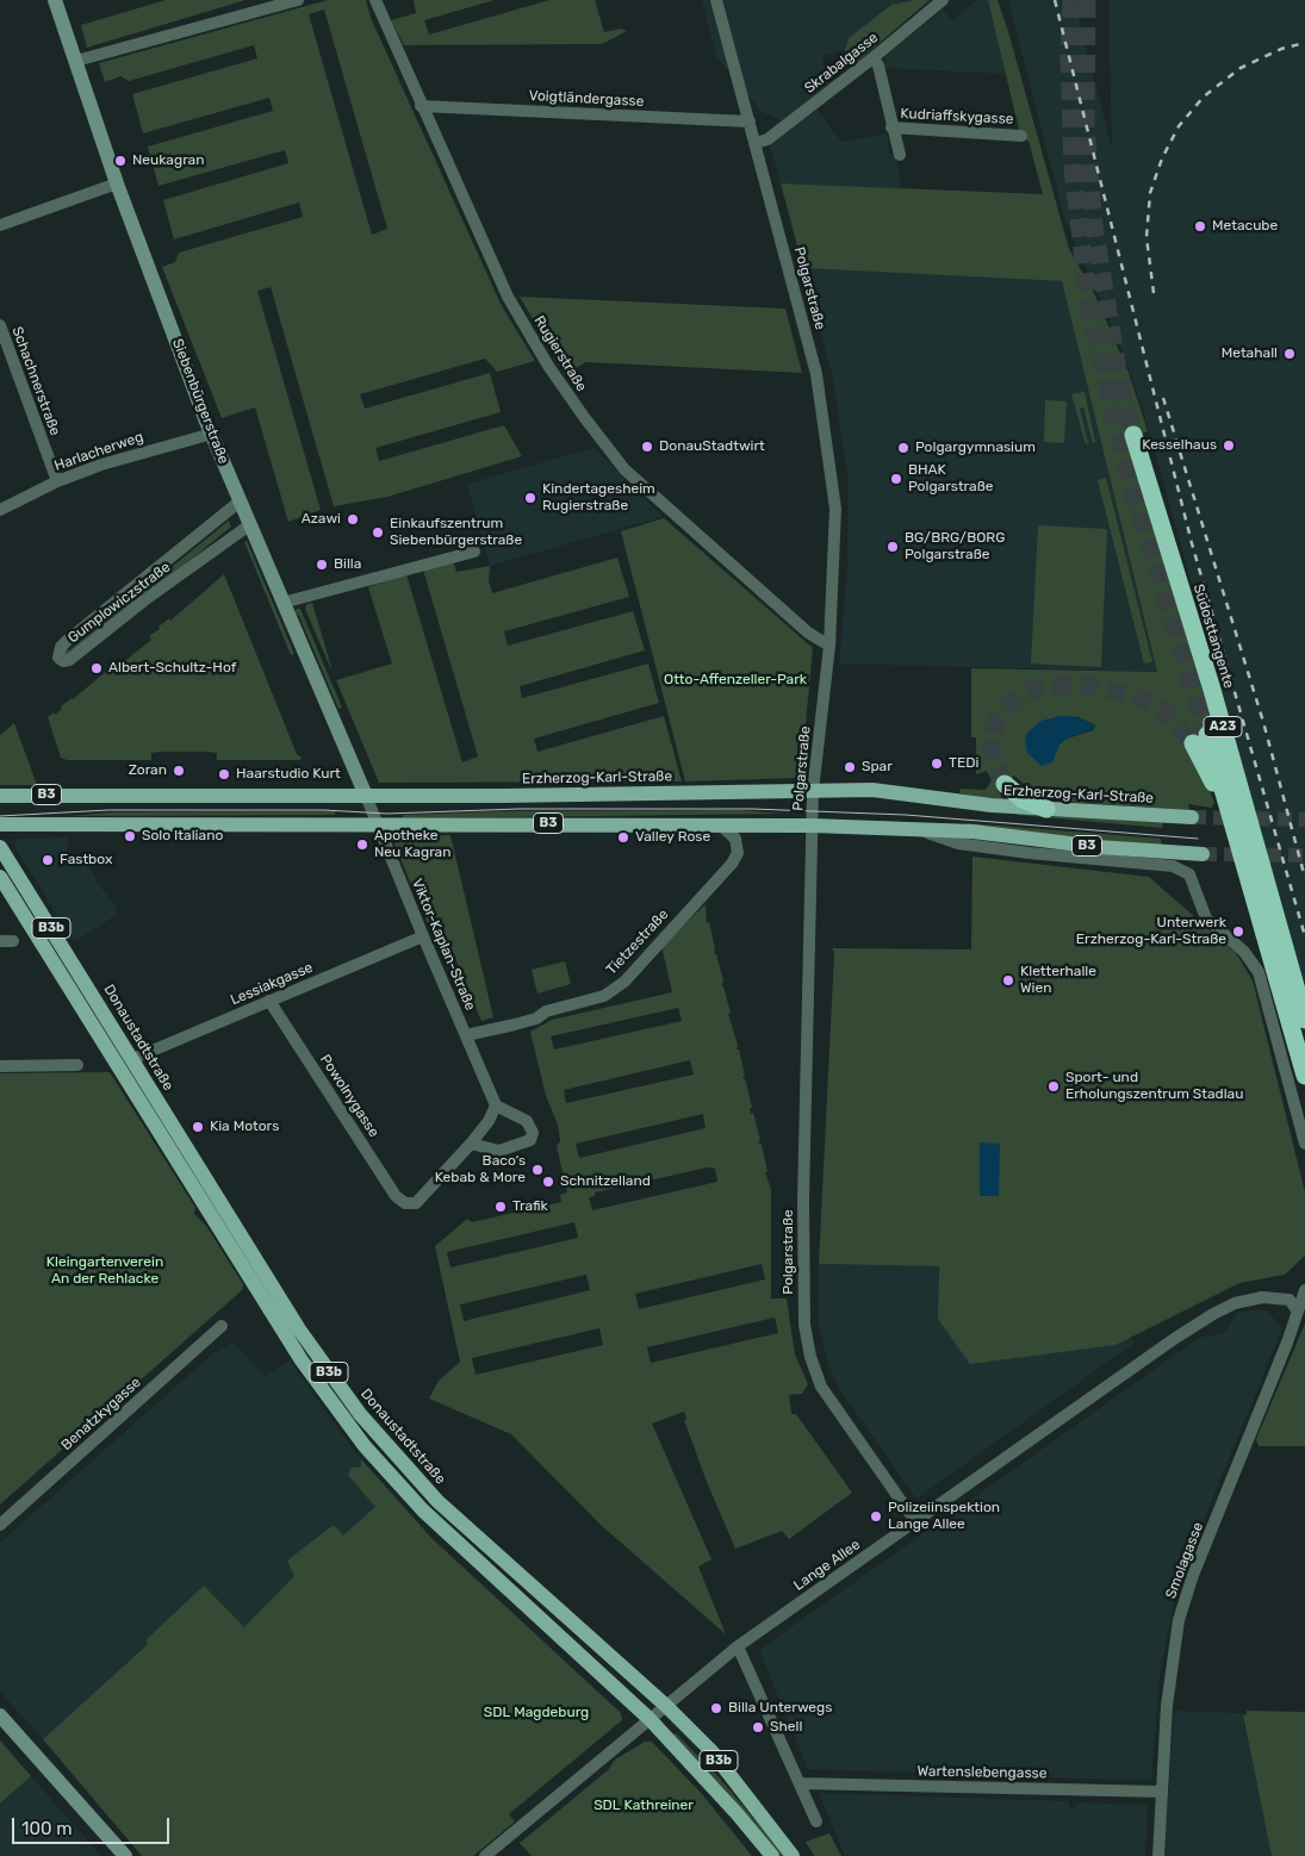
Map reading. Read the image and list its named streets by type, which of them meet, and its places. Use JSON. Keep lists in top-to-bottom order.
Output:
{
  "streets": {
    "highway": ["Südosttangente", "A23"],
    "main road": [
      "Erzherzog-Karl-Straße",
      "B3",
      "B3b",
      "Donaustadtstraße"
    ],
    "street": [
      "Skrabalgasse",
      "Voigtländergasse",
      "Kudriaffskygasse",
      "Polgarstraße",
      "Rugierstraße",
      "Schachnerstraße",
      "Siebenbürgerstraße",
      "Harlacherweg",
      "Gumplowiczstraße",
      "Tietzestraße",
      "Viktor-Kaplan-Straße",
      "Lessiakgasse",
      "Powolnygasse",
      "Benatzkygasse",
      "Smolagasse",
      "Lange Allee",
      "Wartenslebengasse"
    ]
  },
  "crossings": [
    ["Skrabalgasse", "Polgarstraße"],
    ["Voigtländergasse", "Polgarstraße"],
    ["Voigtländergasse", "Rugierstraße"],
    ["Polgarstraße", "Rugierstraße"],
    ["Polgarstraße", "Erzherzog-Karl-Straße"],
    ["Polgarstraße", "B3"],
    ["Polgarstraße", "Lange Allee"],
    ["Schachnerstraße", "Harlacherweg"],
    ["Siebenbürgerstraße", "Harlacherweg"],
    ["Siebenbürgerstraße", "Gumplowiczstraße"],
    ["Siebenbürgerstraße", "Erzherzog-Karl-Straße"],
    ["Siebenbürgerstraße", "Viktor-Kaplan-Straße"],
    ["Erzherzog-Karl-Straße", "Viktor-Kaplan-Straße"],
    ["B3", "Tietzestraße"],
    ["B3", "Viktor-Kaplan-Straße"],
    ["B3b", "Lange Allee"],
    ["Tietzestraße", "Viktor-Kaplan-Straße"],
    ["Viktor-Kaplan-Straße", "Lessiakgasse"],
    ["Lessiakgasse", "Donaustadtstraße"],
    ["Lessiakgasse", "Powolnygasse"],
    ["Donaustadtstraße", "Lange Allee"],
    ["Smolagasse", "Lange Allee"],
    ["Smolagasse", "Wartenslebengasse"]
  ],
  "parks": [
    "Otto-Affenzeller-Park",
    "Kleingartenverein An der Rehlacke",
    "SDL Magdeburg",
    "SDL Kathreiner"
  ],
  "places": [
    "Neukagran",
    "Metacube",
    "Metahall",
    "Kesselhaus",
    "DonauStadtwirt",
    "Polgargymnasium",
    "BHAK Polgarstraße",
    "Kindertagesheim Rugierstraße",
    "Azawi",
    "Einkaufszentrum Siebenbürgerstraße",
    "BG/BRG/BORG Polgarstraße",
    "Billa",
    "Albert-Schultz-Hof",
    "TEDi",
    "Spar",
    "Zoran",
    "Haarstudio Kurt",
    "Solo Italiano",
    "Valley Rose",
    "Apotheke Neu Kagran",
    "Fastbox",
    "Unterwerk Erzherzog-Karl-Straße",
    "Kletterhalle Wien",
    "Sport- und Erholungszentrum Stadlau",
    "Kia Motors",
    "Baco‘s Kebab & More",
    "Schnitzelland",
    "Trafik",
    "Polizeiinspektion Lange Allee",
    "Billa Unterwegs",
    "Shell"
  ],
  "scale_bar": "100 m"
}
